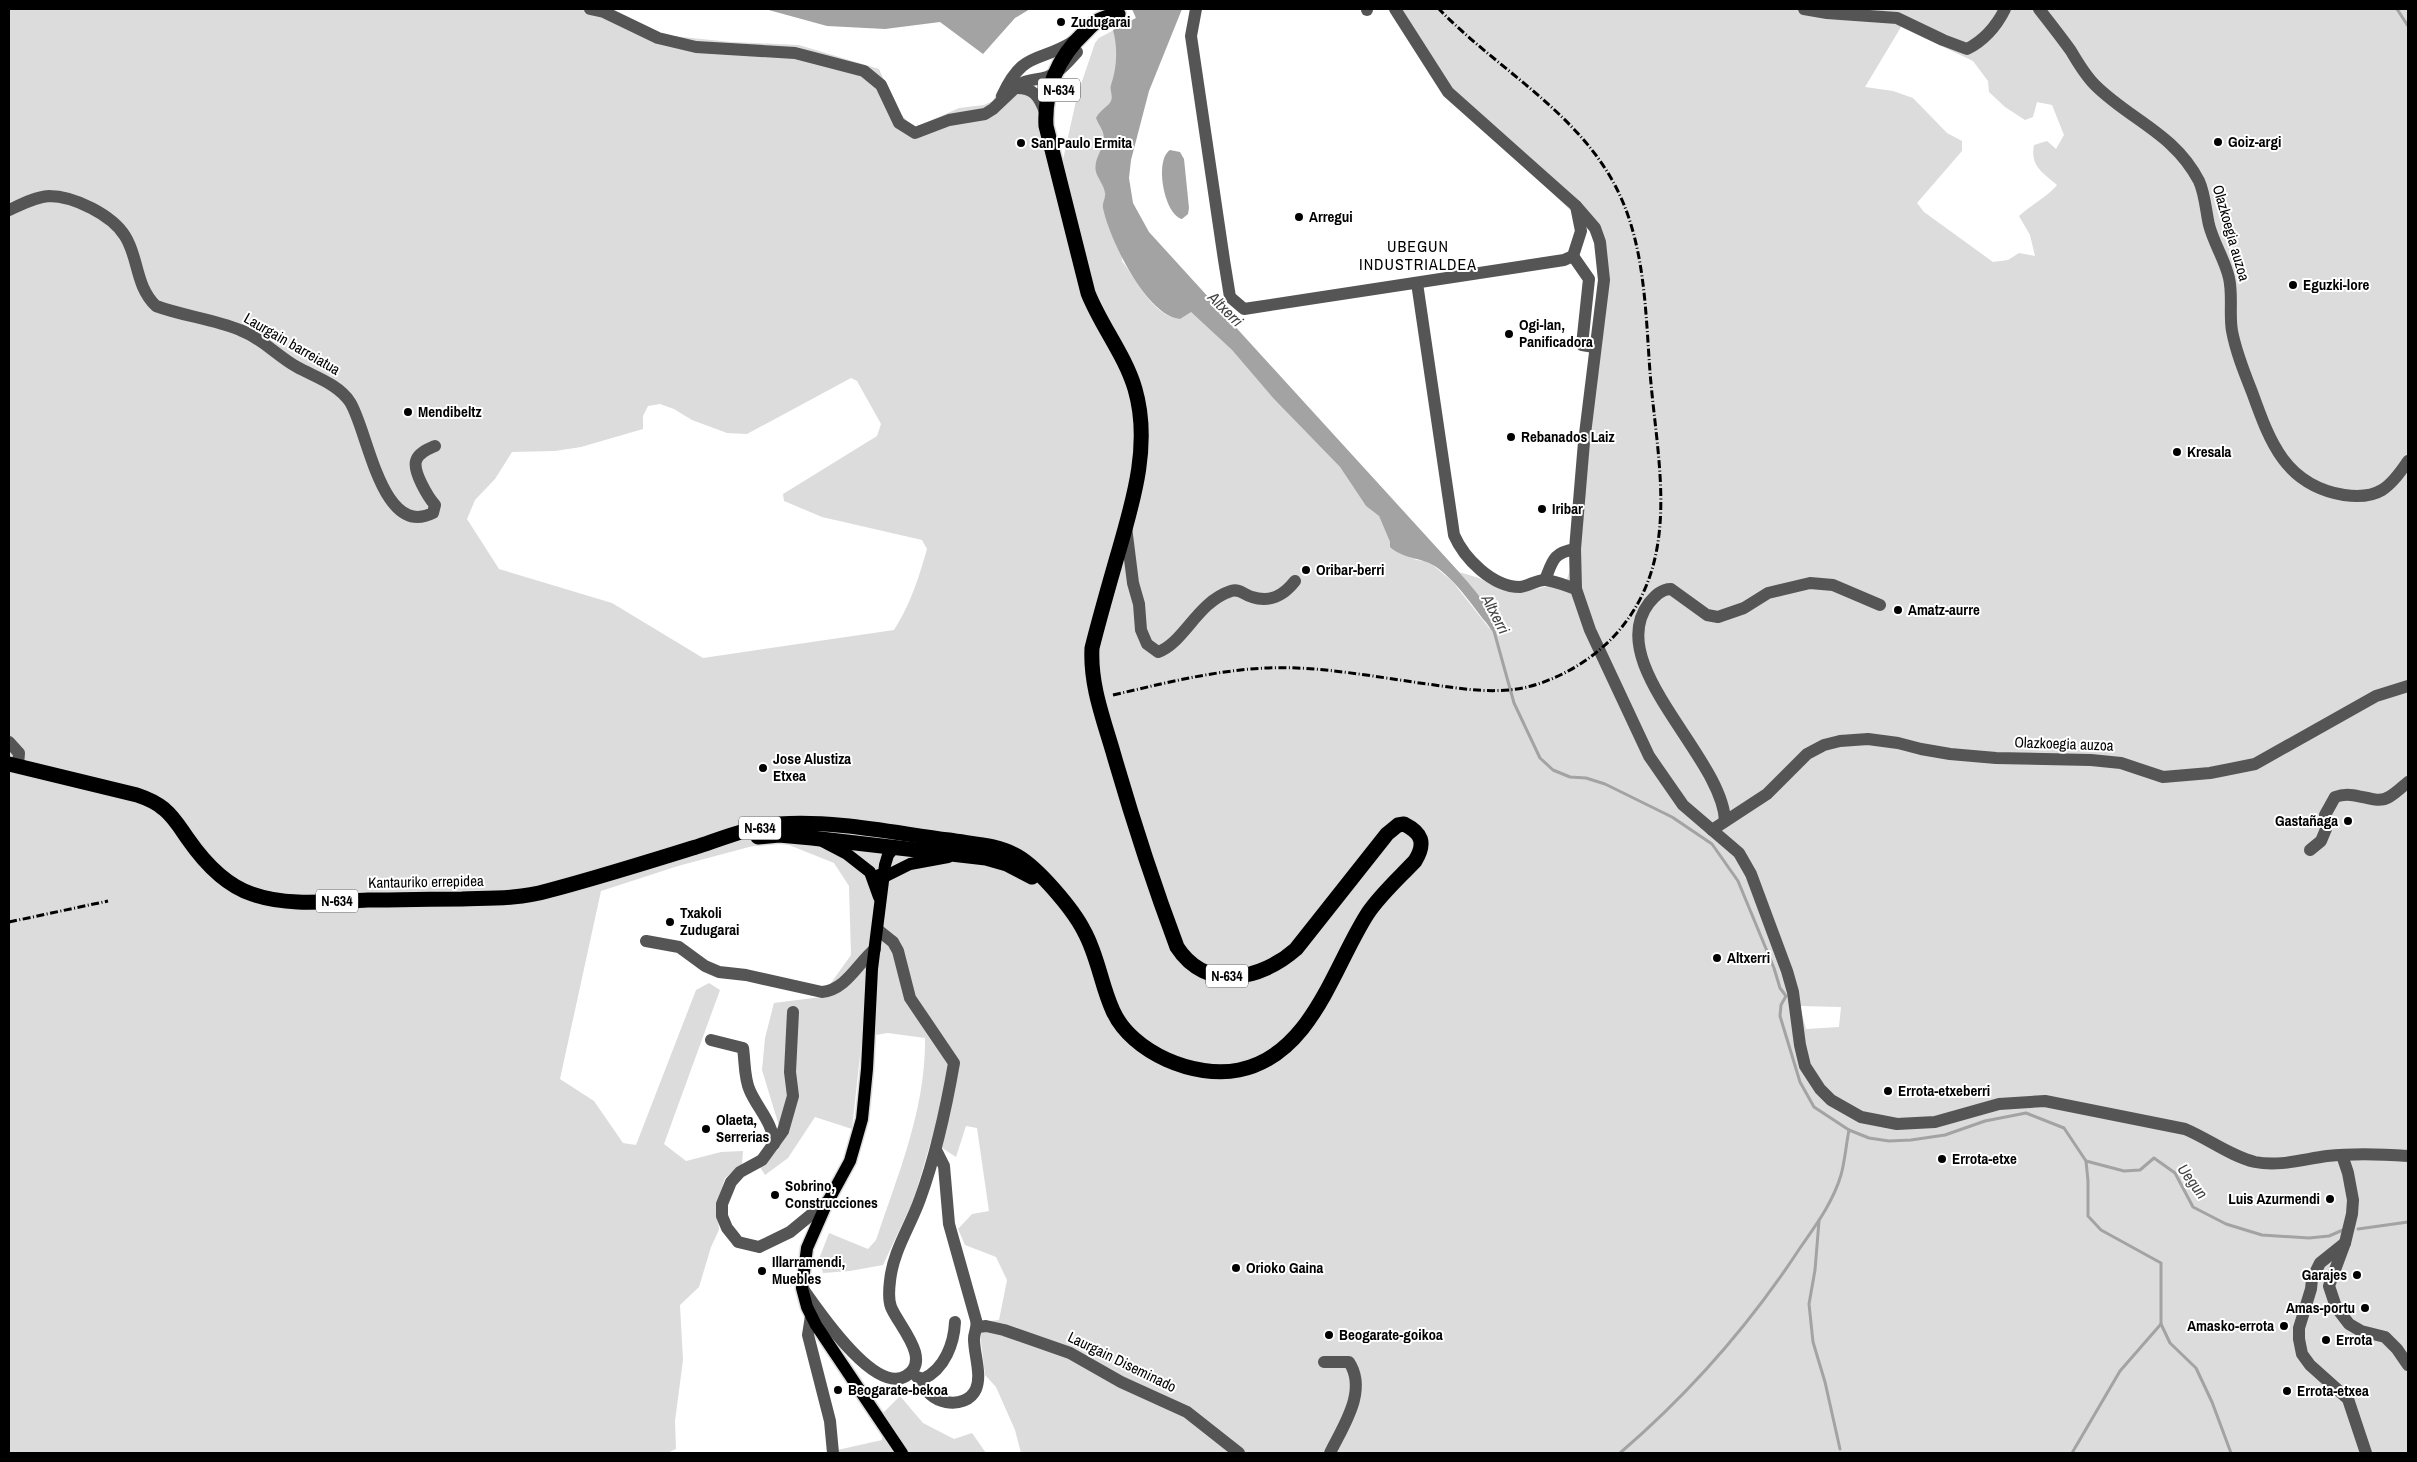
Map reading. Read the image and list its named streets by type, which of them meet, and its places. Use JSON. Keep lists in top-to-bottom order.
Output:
{
  "streets": {
    "highway": ["N-634", "Kantauriko errepidea"],
    "street": ["Olazkoegia auzoa", "Laurgain barreiatua", "Laurgain Diseminado"]
  },
  "crossings": [
    ["N-634", "Kantauriko errepidea"]
  ],
  "districts": ["UBEGUN INDUSTRIALDEA"],
  "water": ["Altxerri", "Uegun"],
  "places": [
    "Zudugarai",
    "Goiz-argi",
    "San Paulo Ermita",
    "Arregui",
    "Eguzki-lore",
    "Ogi-lan, Panificadora",
    "Mendibeltz",
    "Rebanados Laiz",
    "Kresala",
    "Iribar",
    "Oribar-berri",
    "Amatz-aurre",
    "Jose Alustiza Etxea",
    "Gastañaga",
    "Txakoli Zudugarai",
    "Altxerri",
    "Errota-etxeberri",
    "Olaeta, Serrerias",
    "Errota-etxe",
    "Sobrino, Construcciones",
    "Luis Azurmendi",
    "Orioko Gaina",
    "Illarramendi, Muebles",
    "Garajes",
    "Amas-portu",
    "Amasko-errota",
    "Beogarate-goikoa",
    "Errota",
    "Beogarate-bekoa",
    "Errota-etxea"
  ]
}
